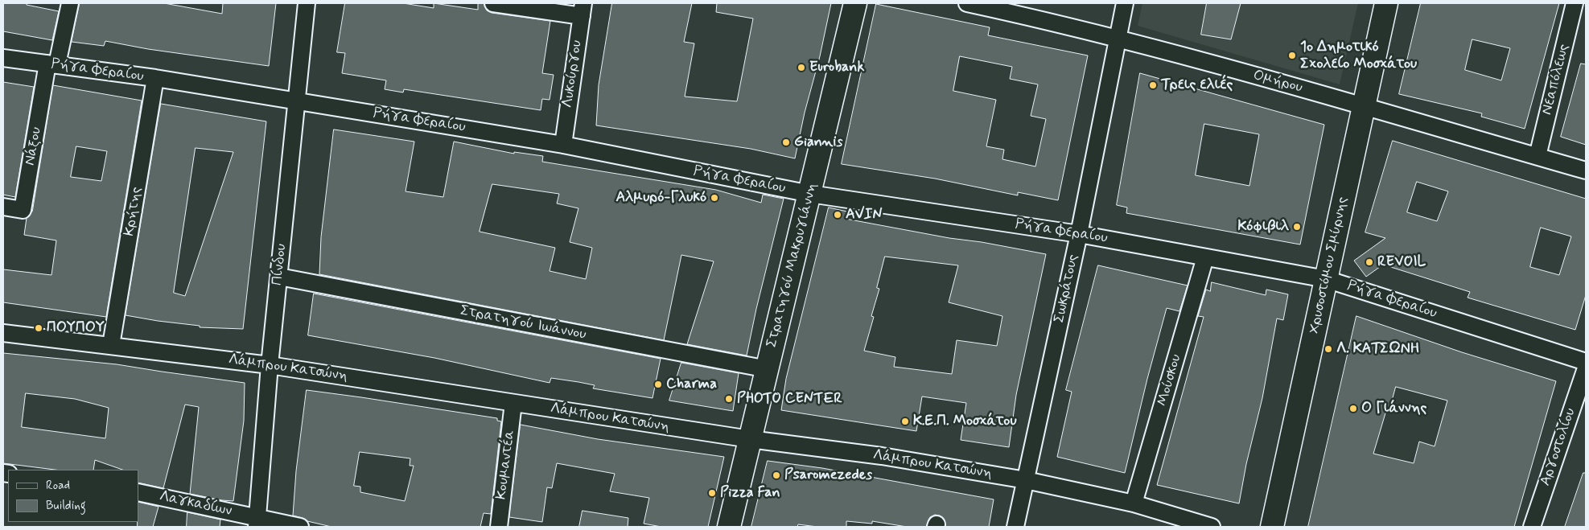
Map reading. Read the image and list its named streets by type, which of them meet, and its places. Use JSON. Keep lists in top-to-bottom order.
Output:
{
  "streets": {
    "main road": ["Στρατηγού Μακρυγιάννη", "Χρυσοστόμου Σμύρνης"],
    "street": [
      "Ρήγα Φεραίου",
      "Λυκούργου",
      "Νεαπόλεως",
      "Ομήρου",
      "Νάξου",
      "Κρήτης",
      "Πίνδου",
      "Σωκράτους",
      "Στρατηγού Ιωάννου",
      "Λάμπρου Κατσώνη",
      "Μούσκου",
      "Αργοστολίου",
      "Κουμαντέα",
      "Λαγκαδίων"
    ]
  },
  "crossings": [
    ["Ρήγα Φεραίου", "Λυκούργου"],
    ["Ρήγα Φεραίου", "Νάξου"],
    ["Ρήγα Φεραίου", "Κρήτης"],
    ["Ρήγα Φεραίου", "Πίνδου"],
    ["Ρήγα Φεραίου", "Στρατηγού Μακρυγιάννη"],
    ["Ρήγα Φεραίου", "Χρυσοστόμου Σμύρνης"],
    ["Ρήγα Φεραίου", "Σωκράτους"],
    ["Ρήγα Φεραίου", "Μούσκου"],
    ["Νεαπόλεως", "Ομήρου"],
    ["Ομήρου", "Χρυσοστόμου Σμύρνης"],
    ["Ομήρου", "Σωκράτους"],
    ["Κρήτης", "Λάμπρου Κατσώνη"],
    ["Πίνδου", "Στρατηγού Ιωάννου"],
    ["Πίνδου", "Λάμπρου Κατσώνη"],
    ["Πίνδου", "Λαγκαδίων"],
    ["Στρατηγού Μακρυγιάννη", "Στρατηγού Ιωάννου"],
    ["Στρατηγού Μακρυγιάννη", "Λάμπρου Κατσώνη"],
    ["Σωκράτους", "Λάμπρου Κατσώνη"],
    ["Λάμπρου Κατσώνη", "Μούσκου"],
    ["Λάμπρου Κατσώνη", "Κουμαντέα"]
  ],
  "places": [
    "1ο Δημοτικό Σχολείο Μοσχάτου",
    "Eurobank",
    "Τρεις ελιές",
    "Giannis",
    "Αλμυρό-Γλυκό",
    "AVIN",
    "Κόφιβιλ",
    "REVOIL",
    "ΠΟΥΠΟΥ",
    "Λ. ΚΑΤΣΩΝΗ",
    "Charma",
    "PHOTO CENTER",
    "Ο Γιάννης",
    "Κ.Ε.Π. Μοσχάτου",
    "Psaromezedes",
    "Pizza Fan"
  ],
  "legend": ["Road", "Building"]
}
